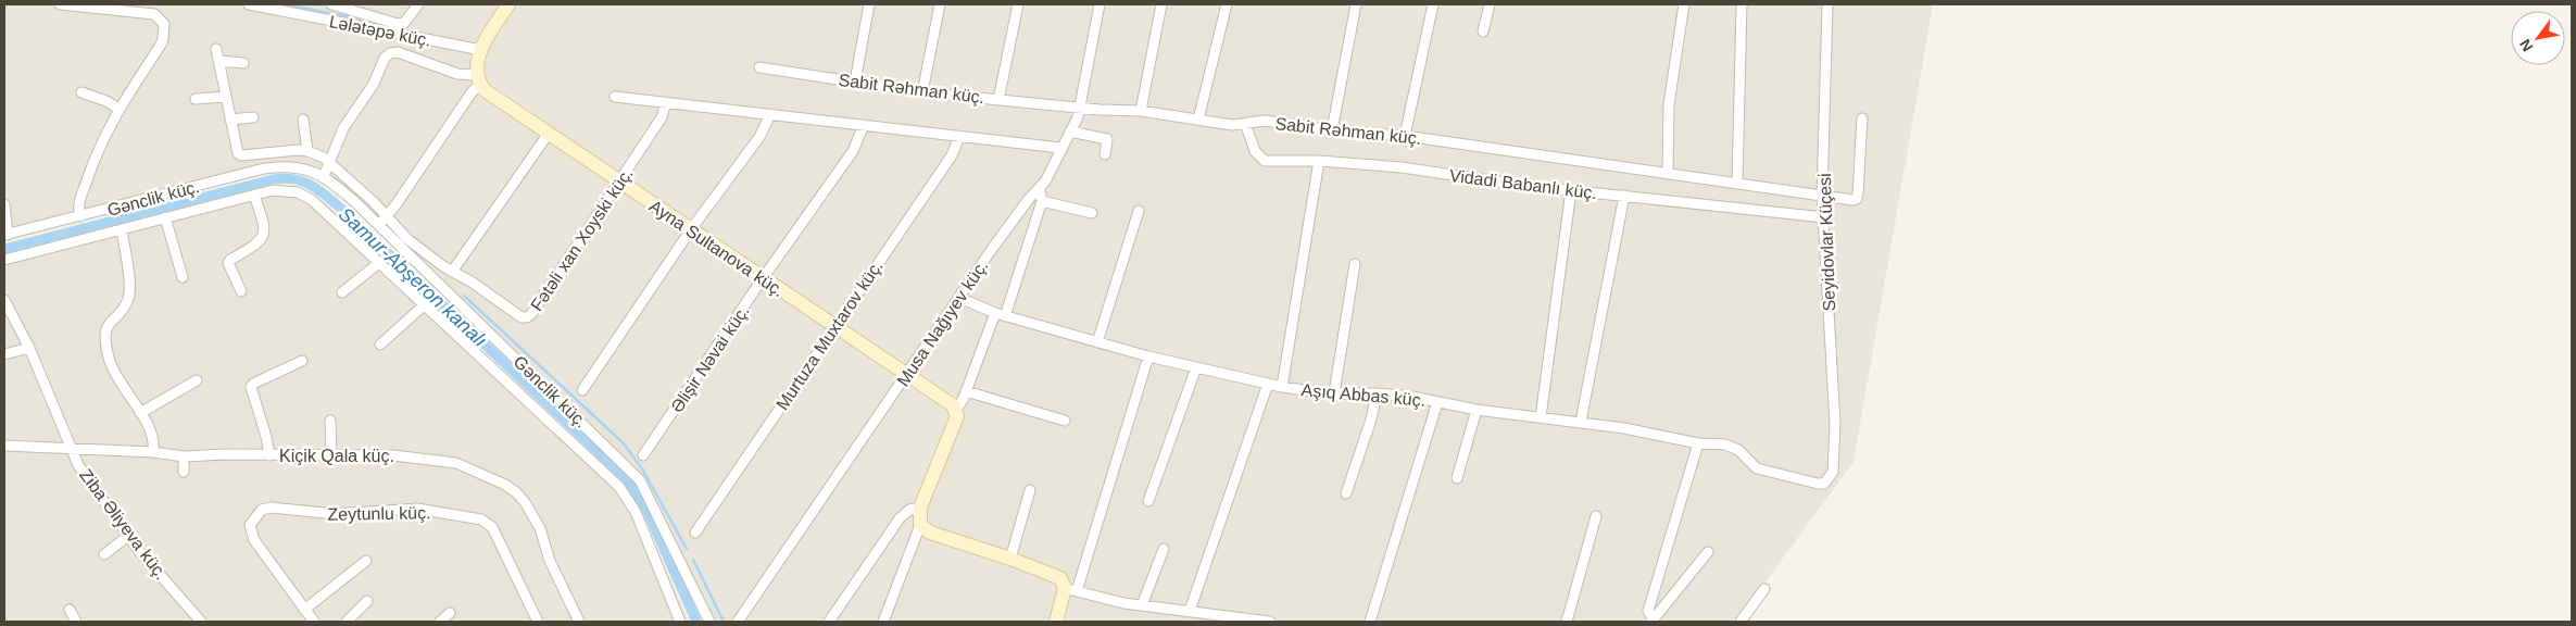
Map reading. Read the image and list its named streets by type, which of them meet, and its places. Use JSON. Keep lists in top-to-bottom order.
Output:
{
  "streets": {
    "street": [
      "Lələtəpə küç.",
      "Sabit Rəhman küç.",
      "Vidadi Babanlı küç.",
      "Gənclik küç.",
      "Fətəli xan Xoyski küç.",
      "Seyidovlar Küçesi",
      "Ayna Sultanova küç.",
      "Musa Nağıyev küç.",
      "Murtuza Muxtarov küç.",
      "Əlişir Nəvai küç.",
      "Aşıq Abbas küç.",
      "Kiçik Qala küç.",
      "Zeytunlu küç.",
      "Ziba Əliyeva küç."
    ]
  },
  "crossings": [
    ["Sabit Rəhman küç.", "Vidadi Babanlı küç."],
    ["Sabit Rəhman küç.", "Seyidovlar Küçesi"],
    ["Sabit Rəhman küç.", "Musa Nağıyev küç."],
    ["Vidadi Babanlı küç.", "Seyidovlar Küçesi"],
    ["Fətəli xan Xoyski küç.", "Ayna Sultanova küç."],
    ["Seyidovlar Küçesi", "Aşıq Abbas küç."],
    ["Ayna Sultanova küç.", "Musa Nağıyev küç."],
    ["Ayna Sultanova küç.", "Murtuza Muxtarov küç."],
    ["Ayna Sultanova küç.", "Əlişir Nəvai küç."],
    ["Musa Nağıyev küç.", "Aşıq Abbas küç."],
    ["Kiçik Qala küç.", "Ziba Əliyeva küç."]
  ],
  "water": ["Samur-Abşeron kanalı"],
  "north": "bottom left"
}
